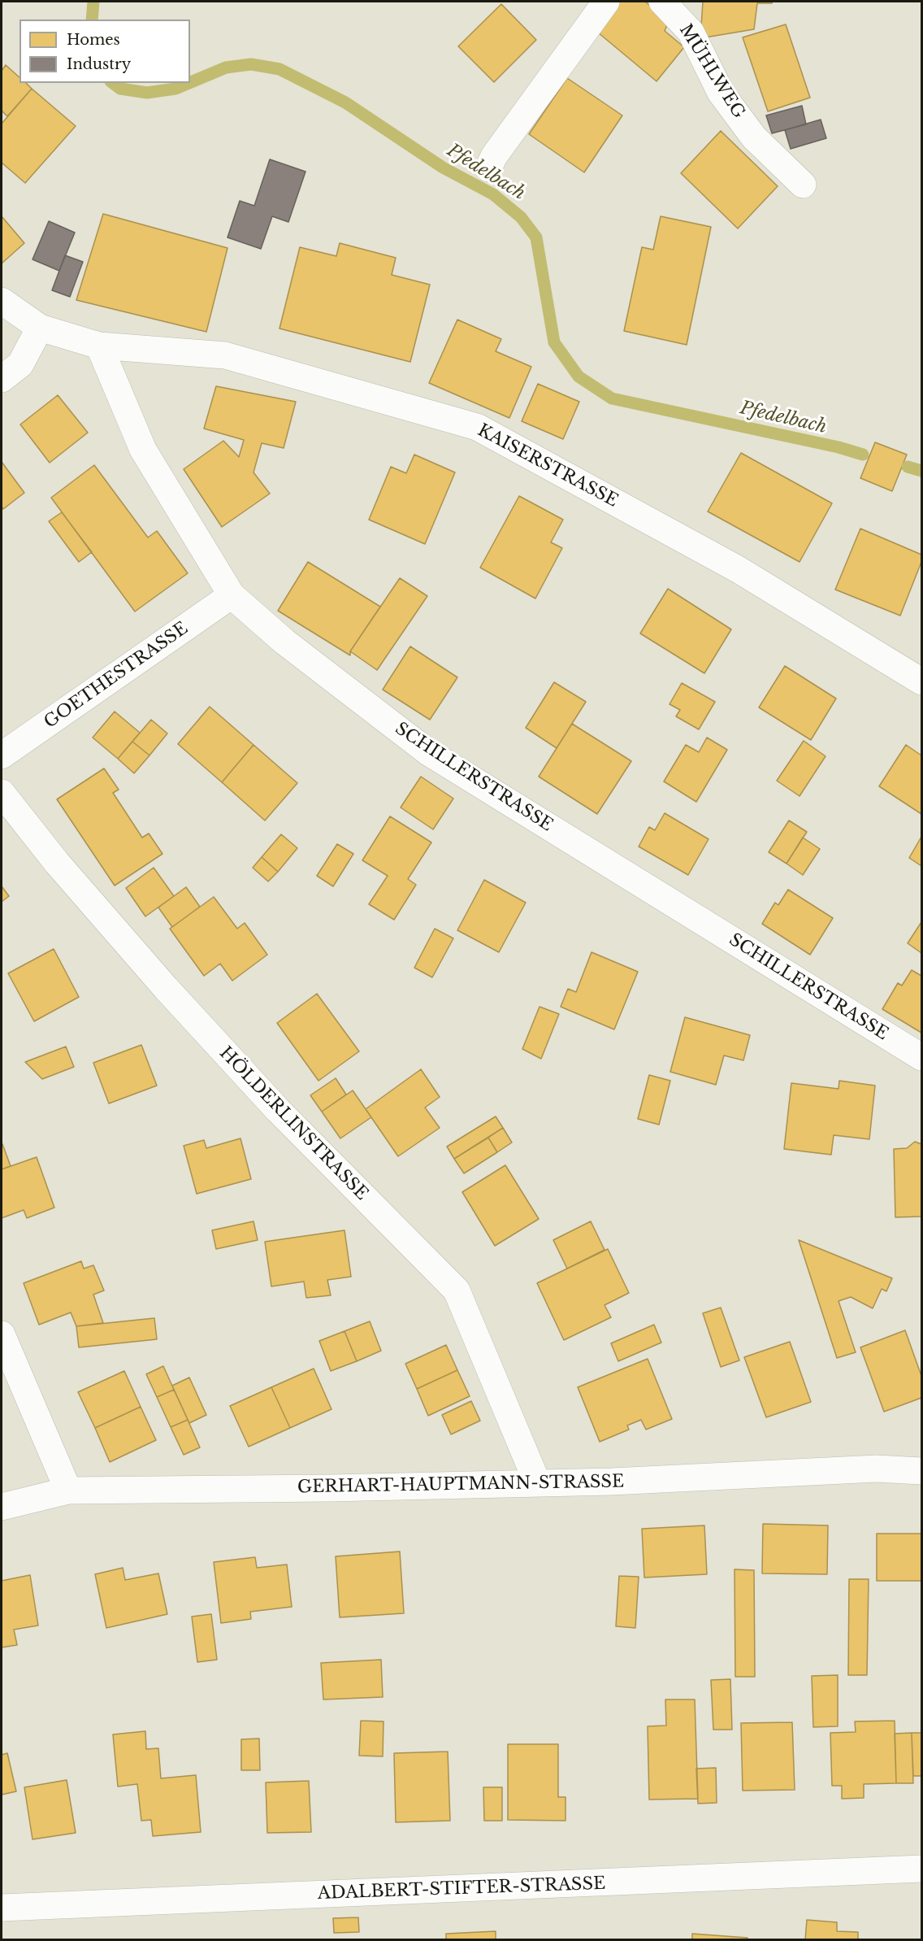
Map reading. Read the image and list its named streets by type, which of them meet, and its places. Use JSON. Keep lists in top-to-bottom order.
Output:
{
  "streets": {
    "street": [
      "MÜHLWEG",
      "KAISERSTRASSE",
      "GOETHESTRASSE",
      "SCHILLERSTRASSE",
      "HÖLDERLINSTRASSE",
      "GERHART-HAUPTMANN-STRASSE",
      "ADALBERT-STIFTER-STRASSE"
    ]
  },
  "crossings": [
    ["KAISERSTRASSE", "SCHILLERSTRASSE"],
    ["GOETHESTRASSE", "SCHILLERSTRASSE"],
    ["HÖLDERLINSTRASSE", "GERHART-HAUPTMANN-STRASSE"]
  ],
  "water": ["Pfedelbach"],
  "legend": ["Homes", "Industry"]
}
